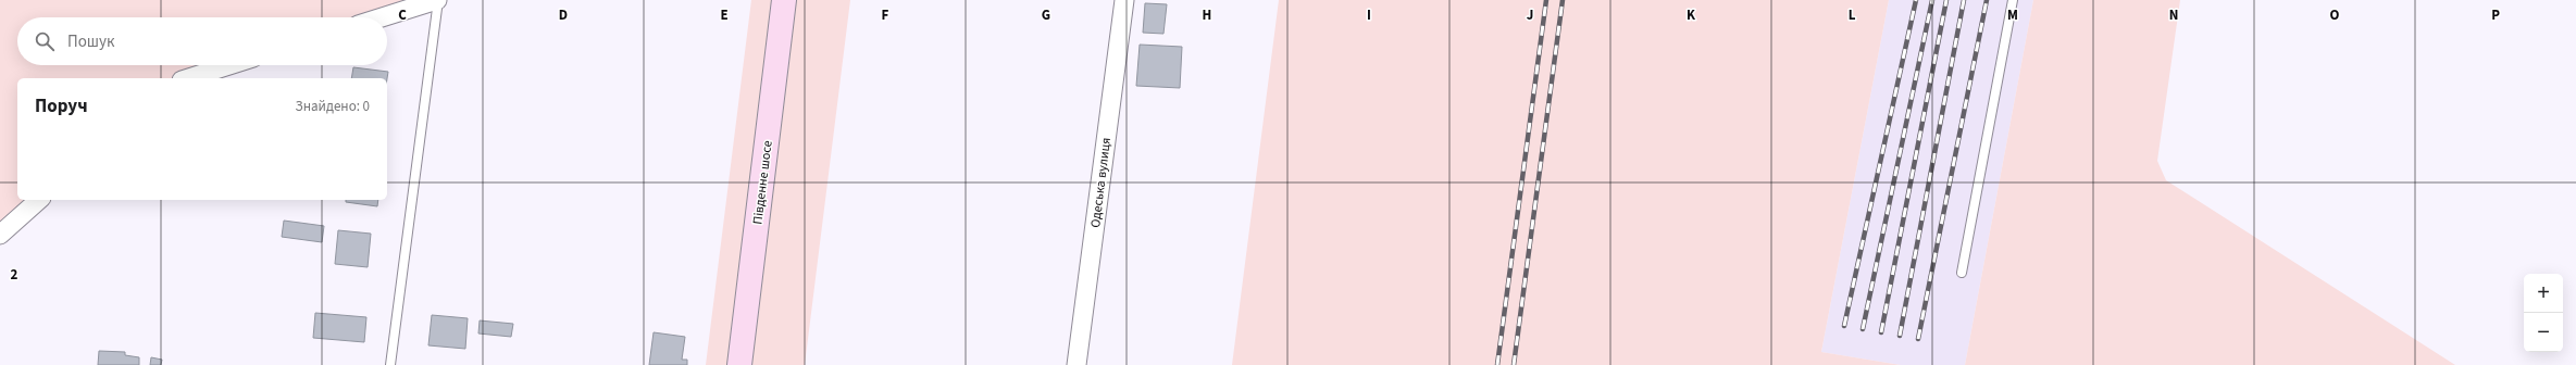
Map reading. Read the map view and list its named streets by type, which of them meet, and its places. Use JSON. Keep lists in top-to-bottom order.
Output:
{
  "streets": {
    "street": ["Південне шосе", "Одеська вулиця"]
  },
  "page": {
    "search": "Пошук",
    "heading": ["Поруч", "Знайдено: 0"],
    "map_buttons": ["+", "−"]
  },
  "grid": {
    "columns": [
      "C",
      "D",
      "E",
      "F",
      "G",
      "H",
      "I",
      "J",
      "K",
      "L",
      "M",
      "N",
      "O",
      "P"
    ],
    "rows": ["2"]
  }
}
